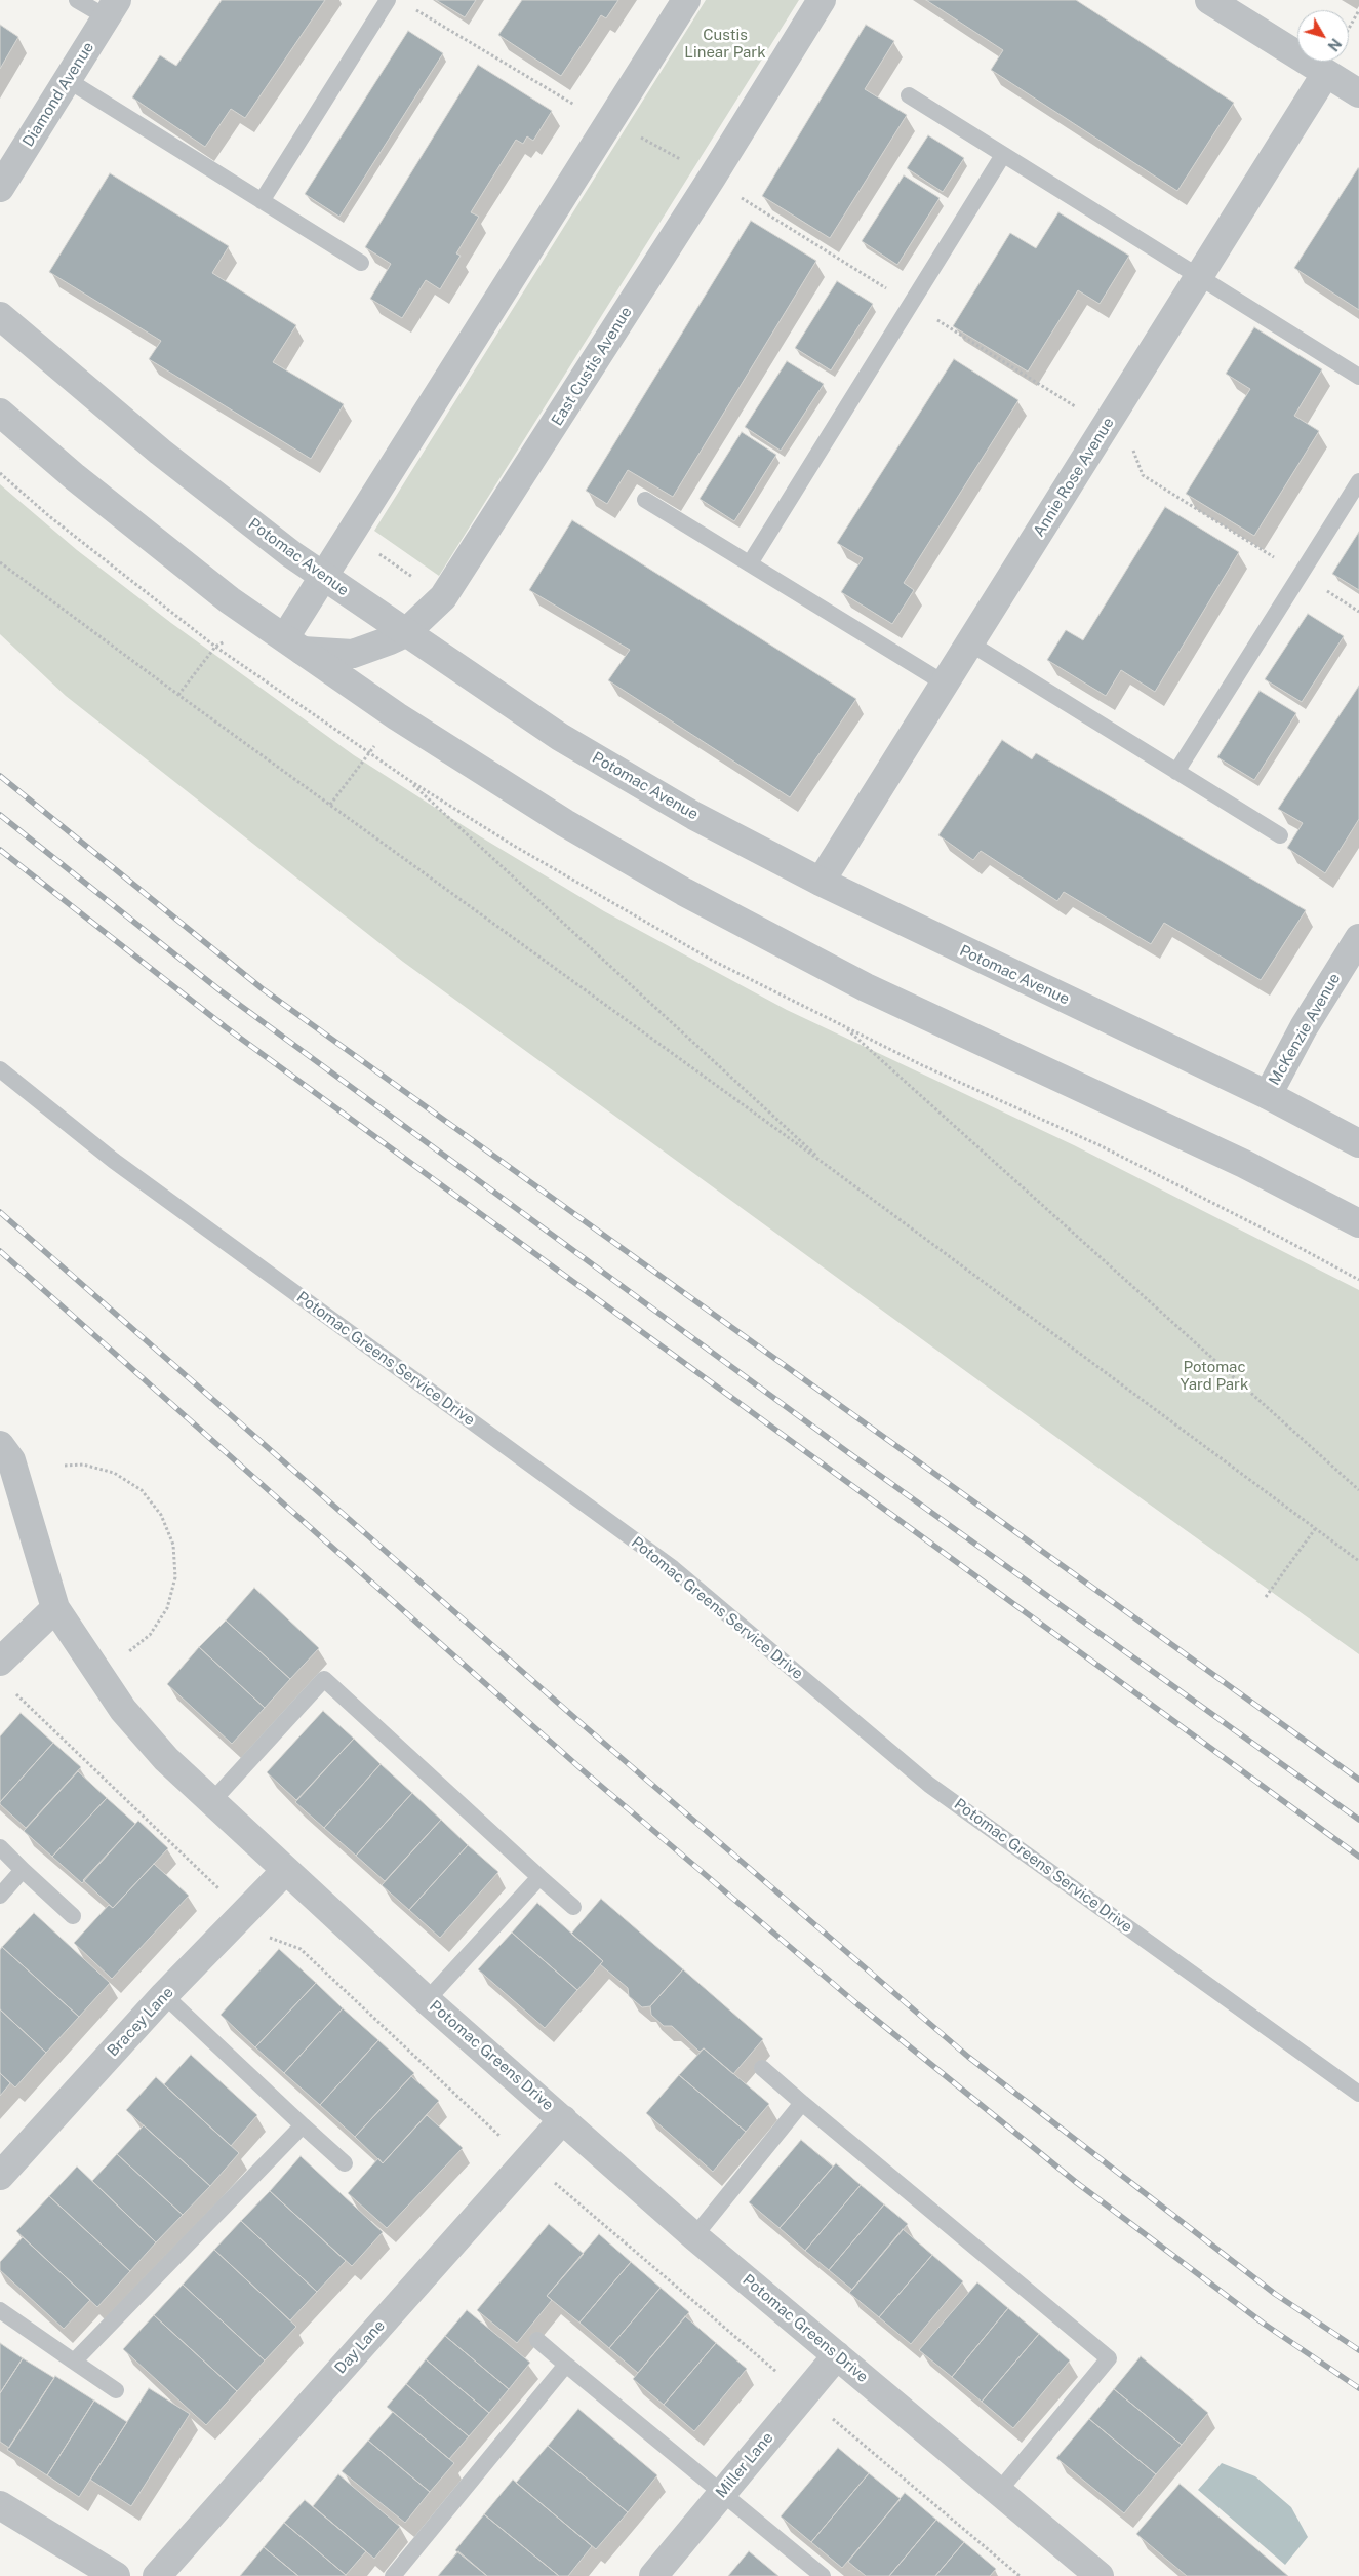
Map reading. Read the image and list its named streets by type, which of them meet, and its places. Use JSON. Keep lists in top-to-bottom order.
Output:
{
  "streets": {
    "street": [
      "Diamond Avenue",
      "East Custis Avenue",
      "Annie Rose Avenue",
      "Potomac Avenue",
      "McKenzie Avenue",
      "Bracey Lane",
      "Potomac Greens Drive",
      "Day Lane",
      "Miller Lane"
    ],
    "lane": ["Potomac Greens Service Drive"]
  },
  "crossings": [
    ["East Custis Avenue", "Potomac Avenue"],
    ["Annie Rose Avenue", "Potomac Avenue"],
    ["Potomac Avenue", "McKenzie Avenue"],
    ["Bracey Lane", "Potomac Greens Drive"],
    ["Potomac Greens Drive", "Day Lane"],
    ["Potomac Greens Drive", "Miller Lane"]
  ],
  "parks": ["Custis Linear Park", "Potomac Yard Park"],
  "north": "bottom right"
}
